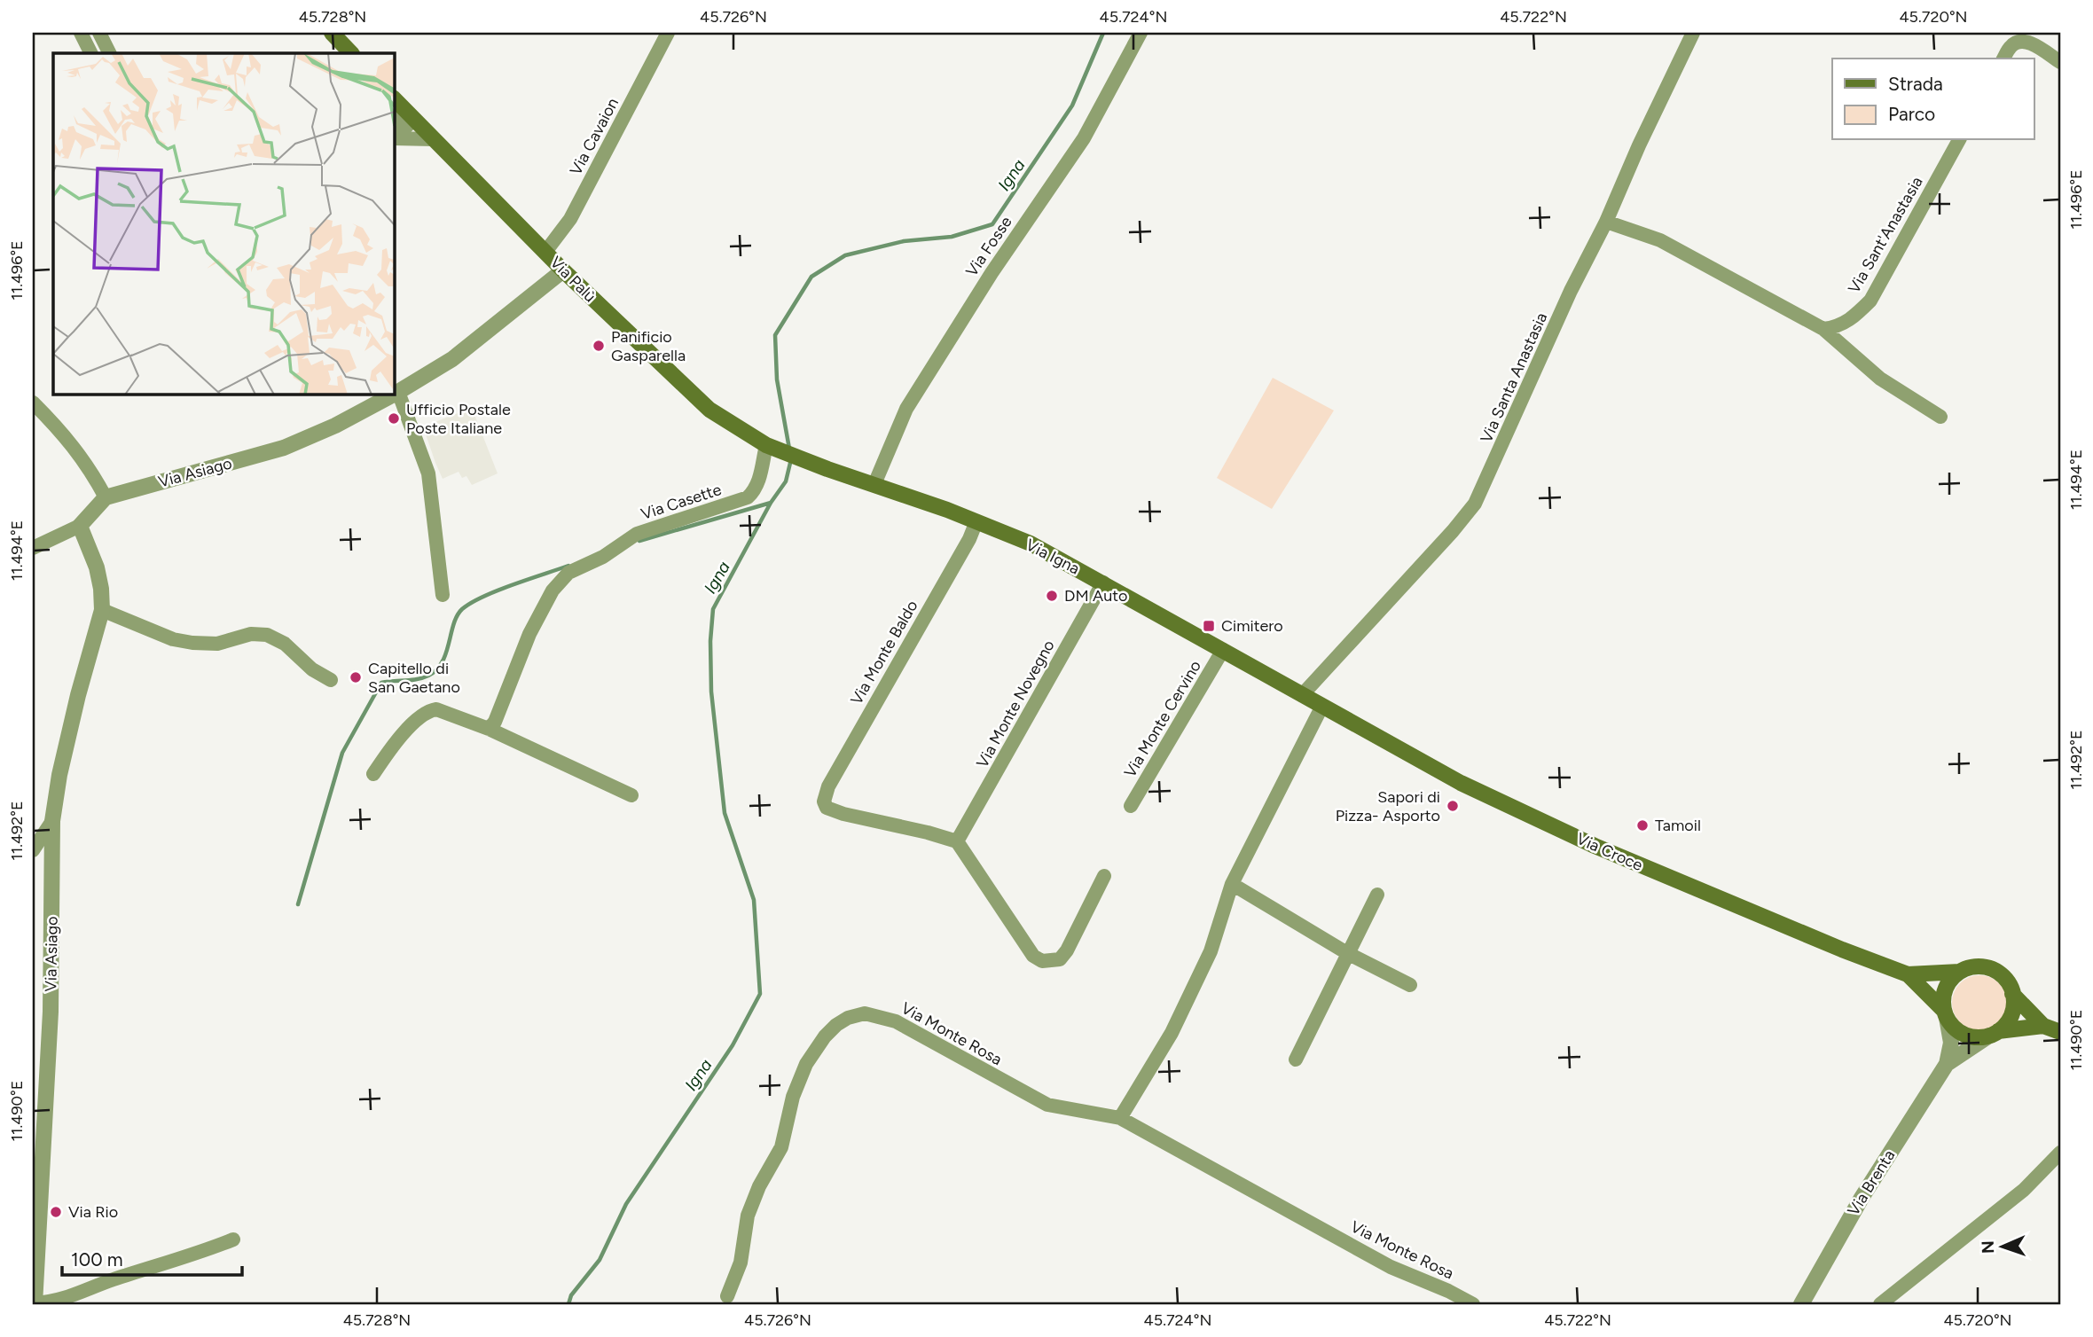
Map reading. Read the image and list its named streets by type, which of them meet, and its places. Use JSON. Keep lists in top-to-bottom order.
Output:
{
  "streets": {
    "main road": ["Via Palù", "Via Igna", "Via Croce"],
    "street": [
      "Via Cavaion",
      "Via Sant'Anastasia",
      "Via Fosse",
      "Via Santa Anastasia",
      "Via Asiago",
      "Via Casette",
      "Via Monte Baldo",
      "Via Monte Novegno",
      "Via Monte Cervino",
      "Via Monte Rosa",
      "Via Brenta"
    ]
  },
  "crossings": [
    ["Via Cavaion", "Via Palù"],
    ["Via Fosse", "Via Igna"],
    ["Via Palù", "Via Asiago"],
    ["Via Palù", "Via Casette"],
    ["Via Palù", "Via Igna"],
    ["Via Santa Anastasia", "Via Igna"],
    ["Via Casette", "Via Igna"],
    ["Via Igna", "Via Monte Baldo"],
    ["Via Igna", "Via Monte Novegno"],
    ["Via Igna", "Via Monte Cervino"],
    ["Via Igna", "Via Croce"],
    ["Via Monte Baldo", "Via Monte Novegno"],
    ["Via Croce", "Via Brenta"]
  ],
  "water": ["Igna"],
  "places": {
    "other": [
      "Panificio Gasparella",
      "Ufficio Postale Poste Italiane",
      "DM Auto",
      "Capitello di San Gaetano",
      "Sapori di Pizza- Asporto",
      "Tamoil",
      "Via Rio"
    ],
    "transit": ["Cimitero"]
  },
  "legend": ["Strada", "Parco"],
  "scale_bar": "100 m",
  "north": "left",
  "coordinates": [
    "45.728°N",
    "45.726°N",
    "45.724°N",
    "45.722°N",
    "45.720°N",
    "11.496°E",
    "11.494°E",
    "11.492°E",
    "11.490°E"
  ]
}
